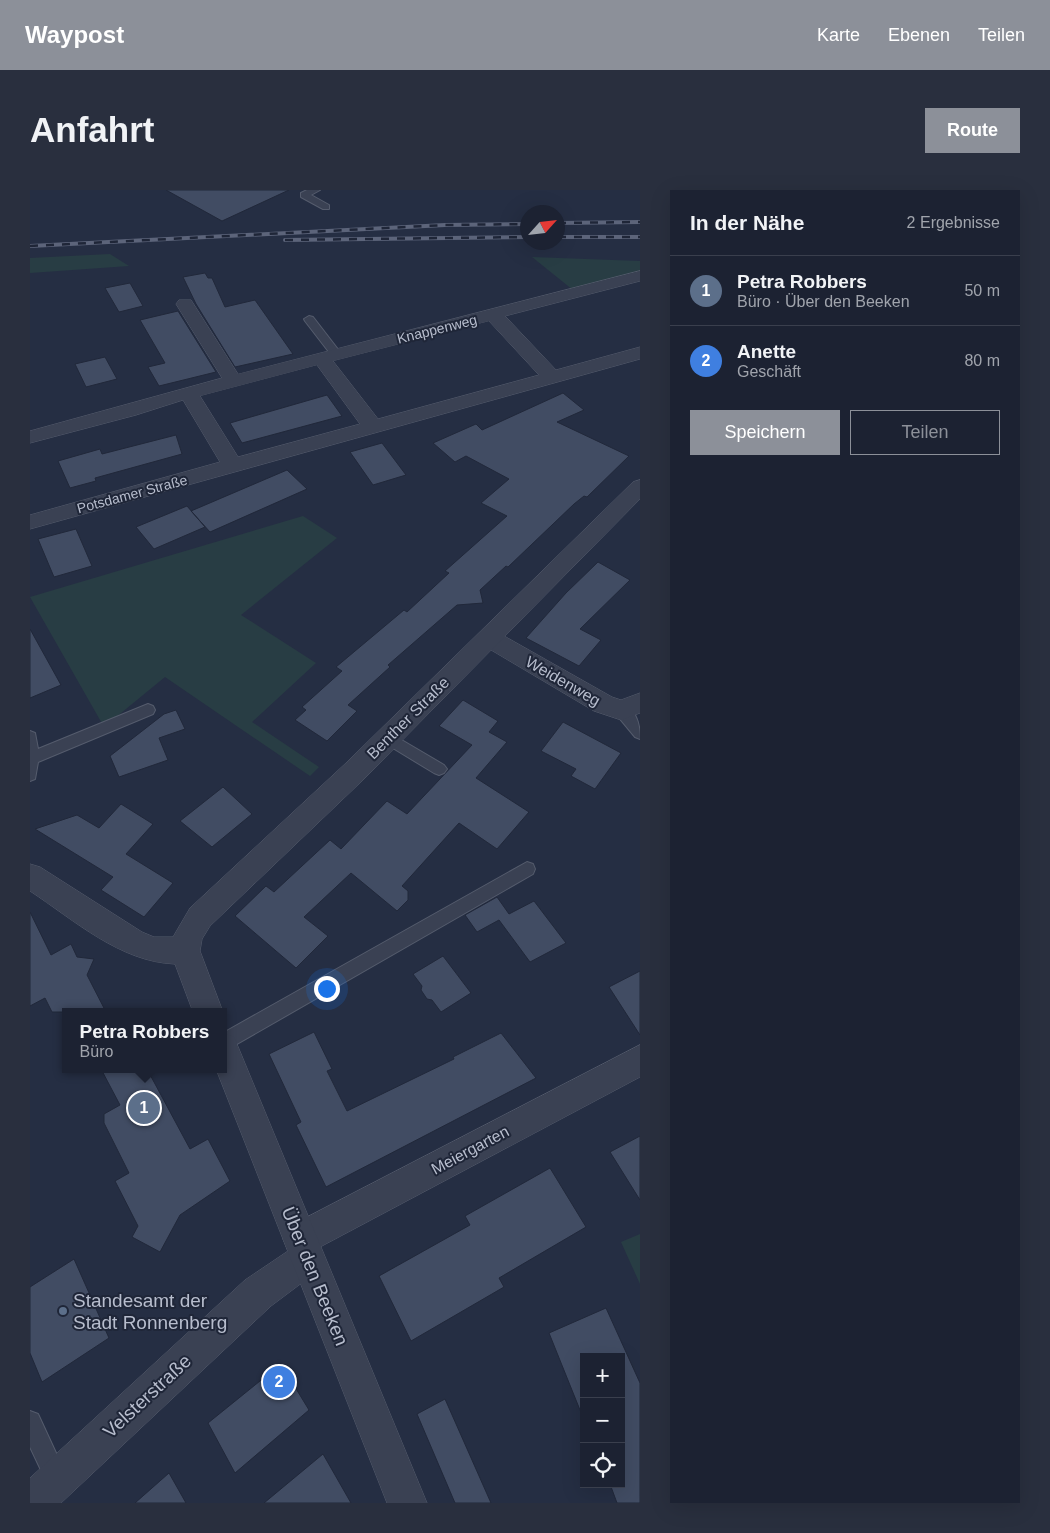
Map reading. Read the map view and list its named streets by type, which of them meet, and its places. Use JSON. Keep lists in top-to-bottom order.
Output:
{
  "streets": {
    "street": [
      "Knappenweg",
      "Potsdamer Straße",
      "Weidenweg",
      "Benther Straße",
      "Meiergarten",
      "Über den Beeken",
      "Velsterstraße"
    ]
  },
  "crossings": [
    ["Weidenweg", "Benther Straße"],
    ["Meiergarten", "Über den Beeken"],
    ["Meiergarten", "Velsterstraße"],
    ["Über den Beeken", "Velsterstraße"]
  ],
  "places": ["Standesamt der Stadt Ronnenberg"],
  "north": "top right",
  "page": {
    "header": "Waypost",
    "nav": ["Karte", "Ebenen", "Teilen"],
    "buttons": [
      "Route",
      ["Speichern", "Teilen"]
    ],
    "title": "Anfahrt",
    "heading": ["In der Nähe", "2 Ergebnisse"],
    "list": [
      {
        "mark": "1",
        "name": "Petra Robbers",
        "note": "Büro · Über den Beeken",
        "value": "50 m"
      },
      {
        "mark": "2",
        "name": "Anette",
        "note": "Geschäft",
        "value": "80 m"
      }
    ],
    "popup": ["Petra Robbers", "Büro"],
    "pins": ["1", "2"],
    "map_buttons": ["+", "−"]
  }
}
